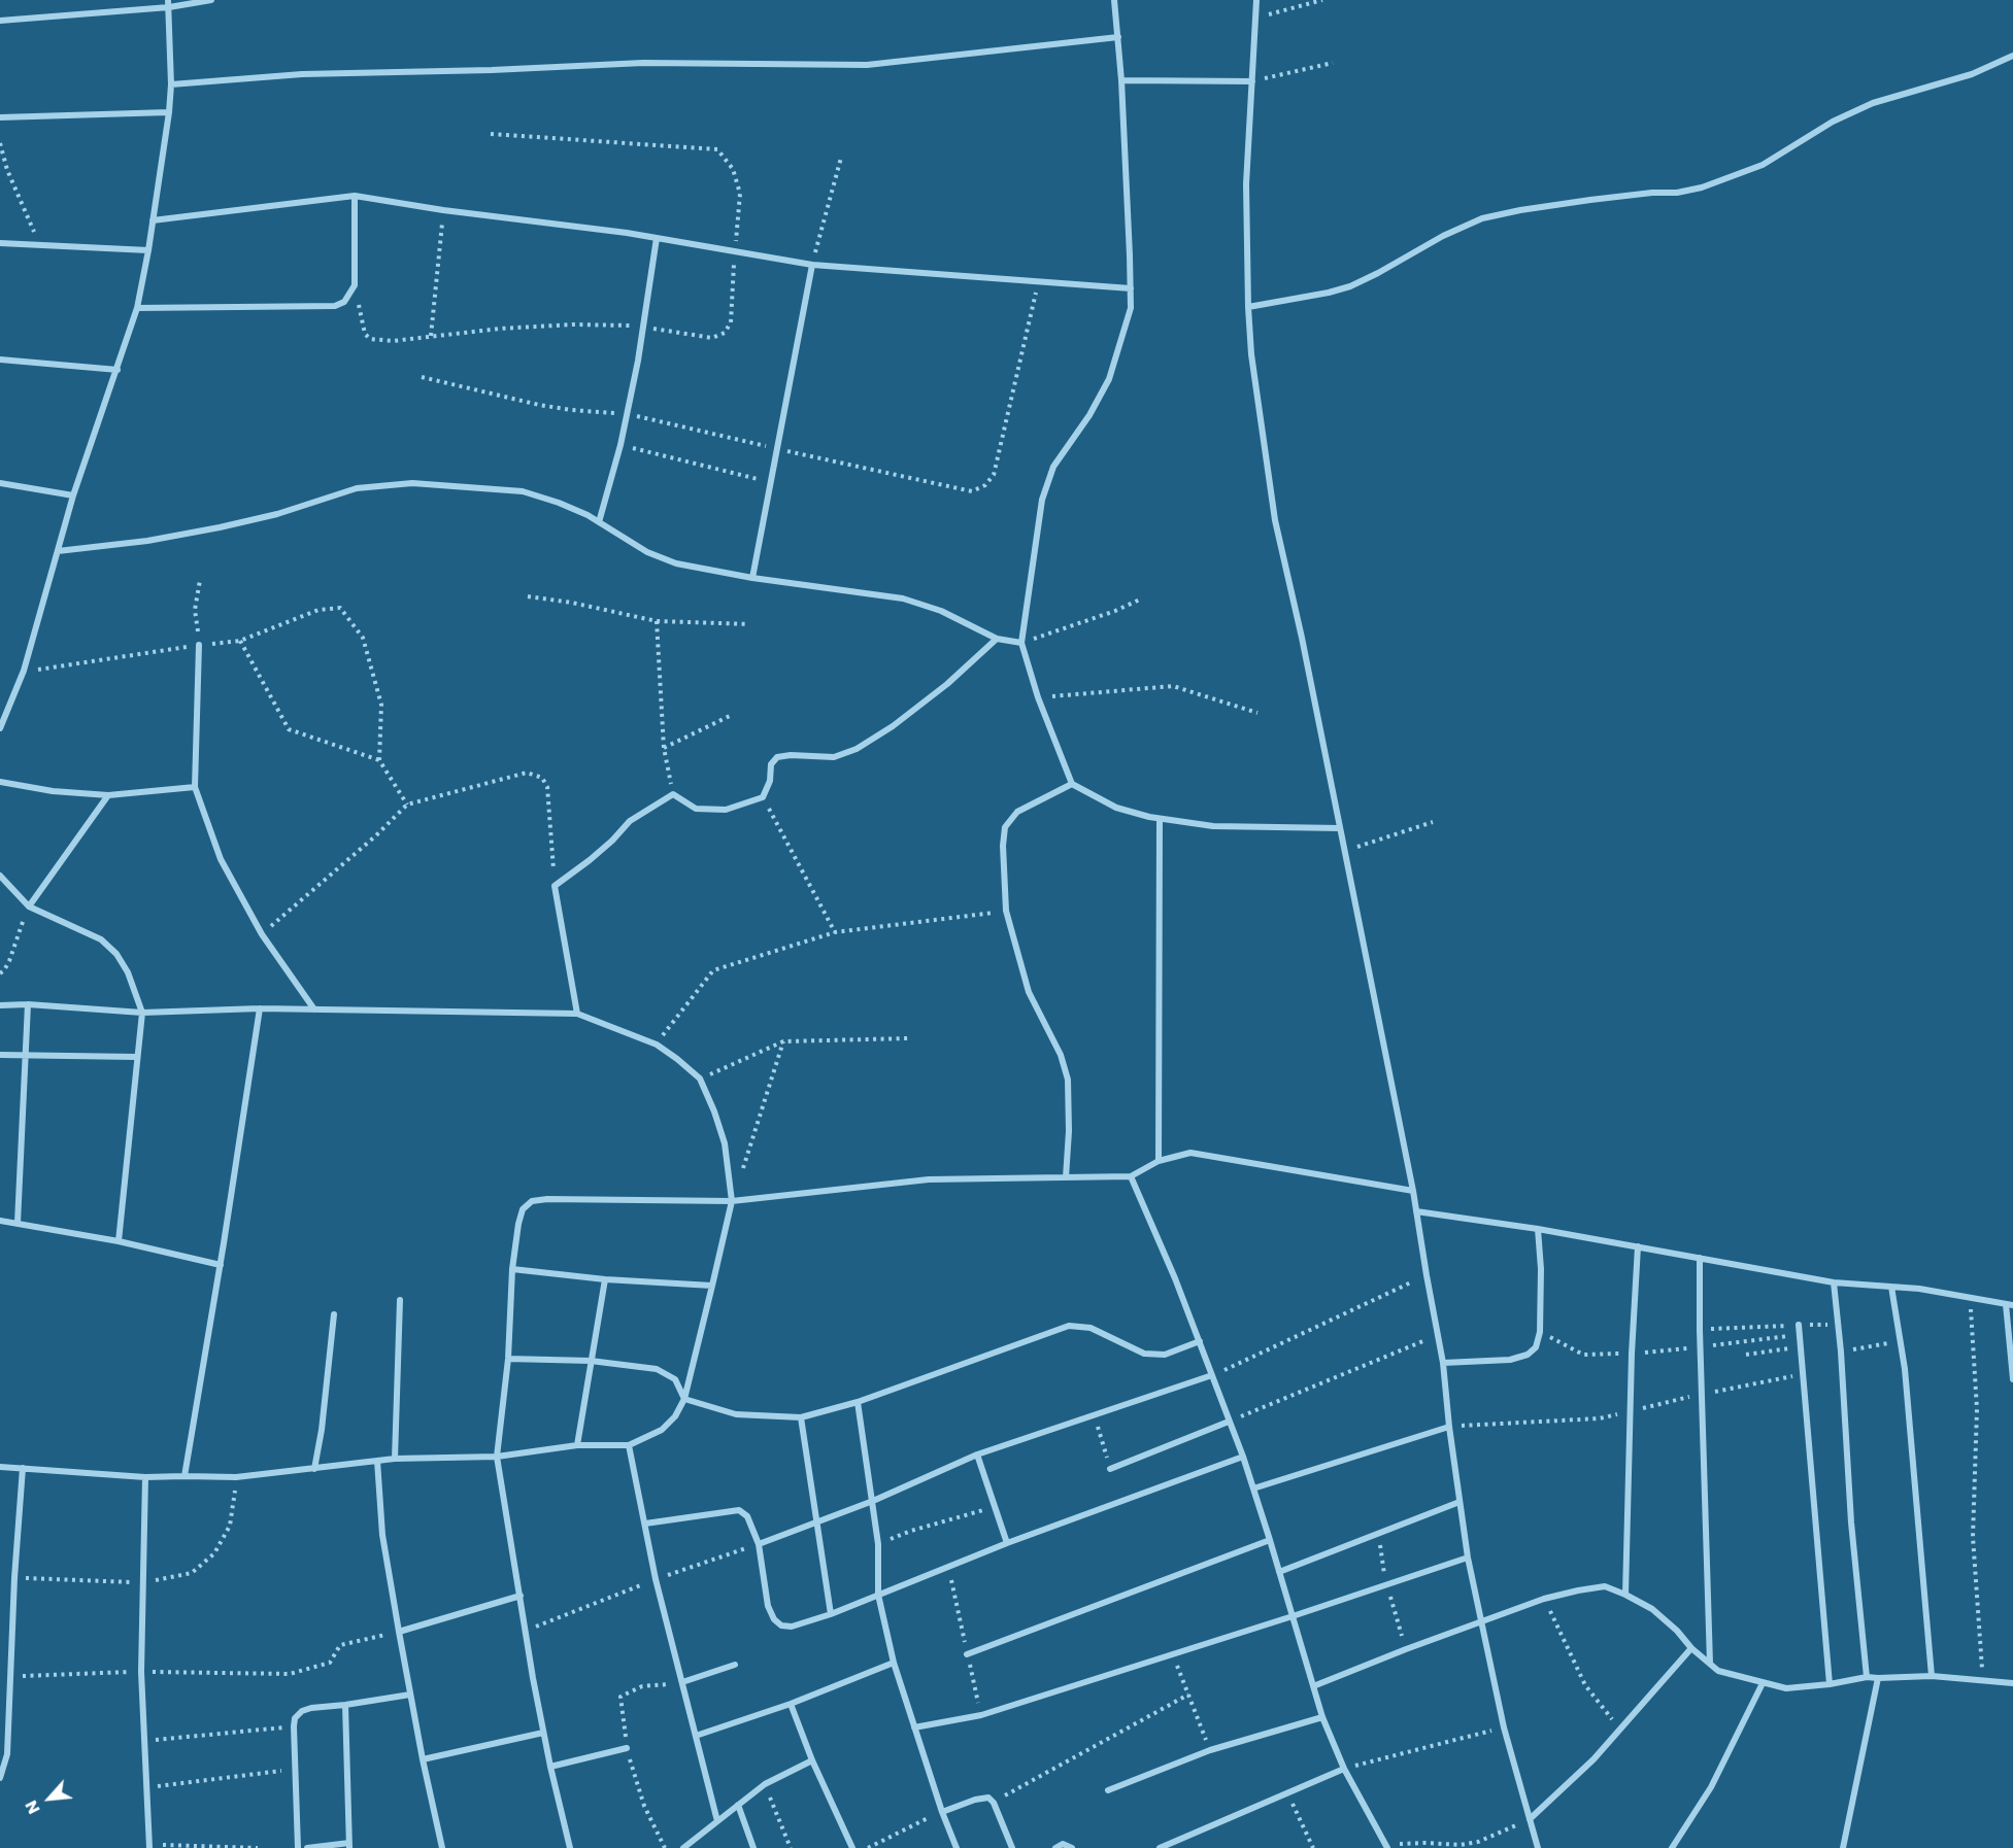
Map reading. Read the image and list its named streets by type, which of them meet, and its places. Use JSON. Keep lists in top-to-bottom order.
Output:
{
  "north": "bottom left"
}
